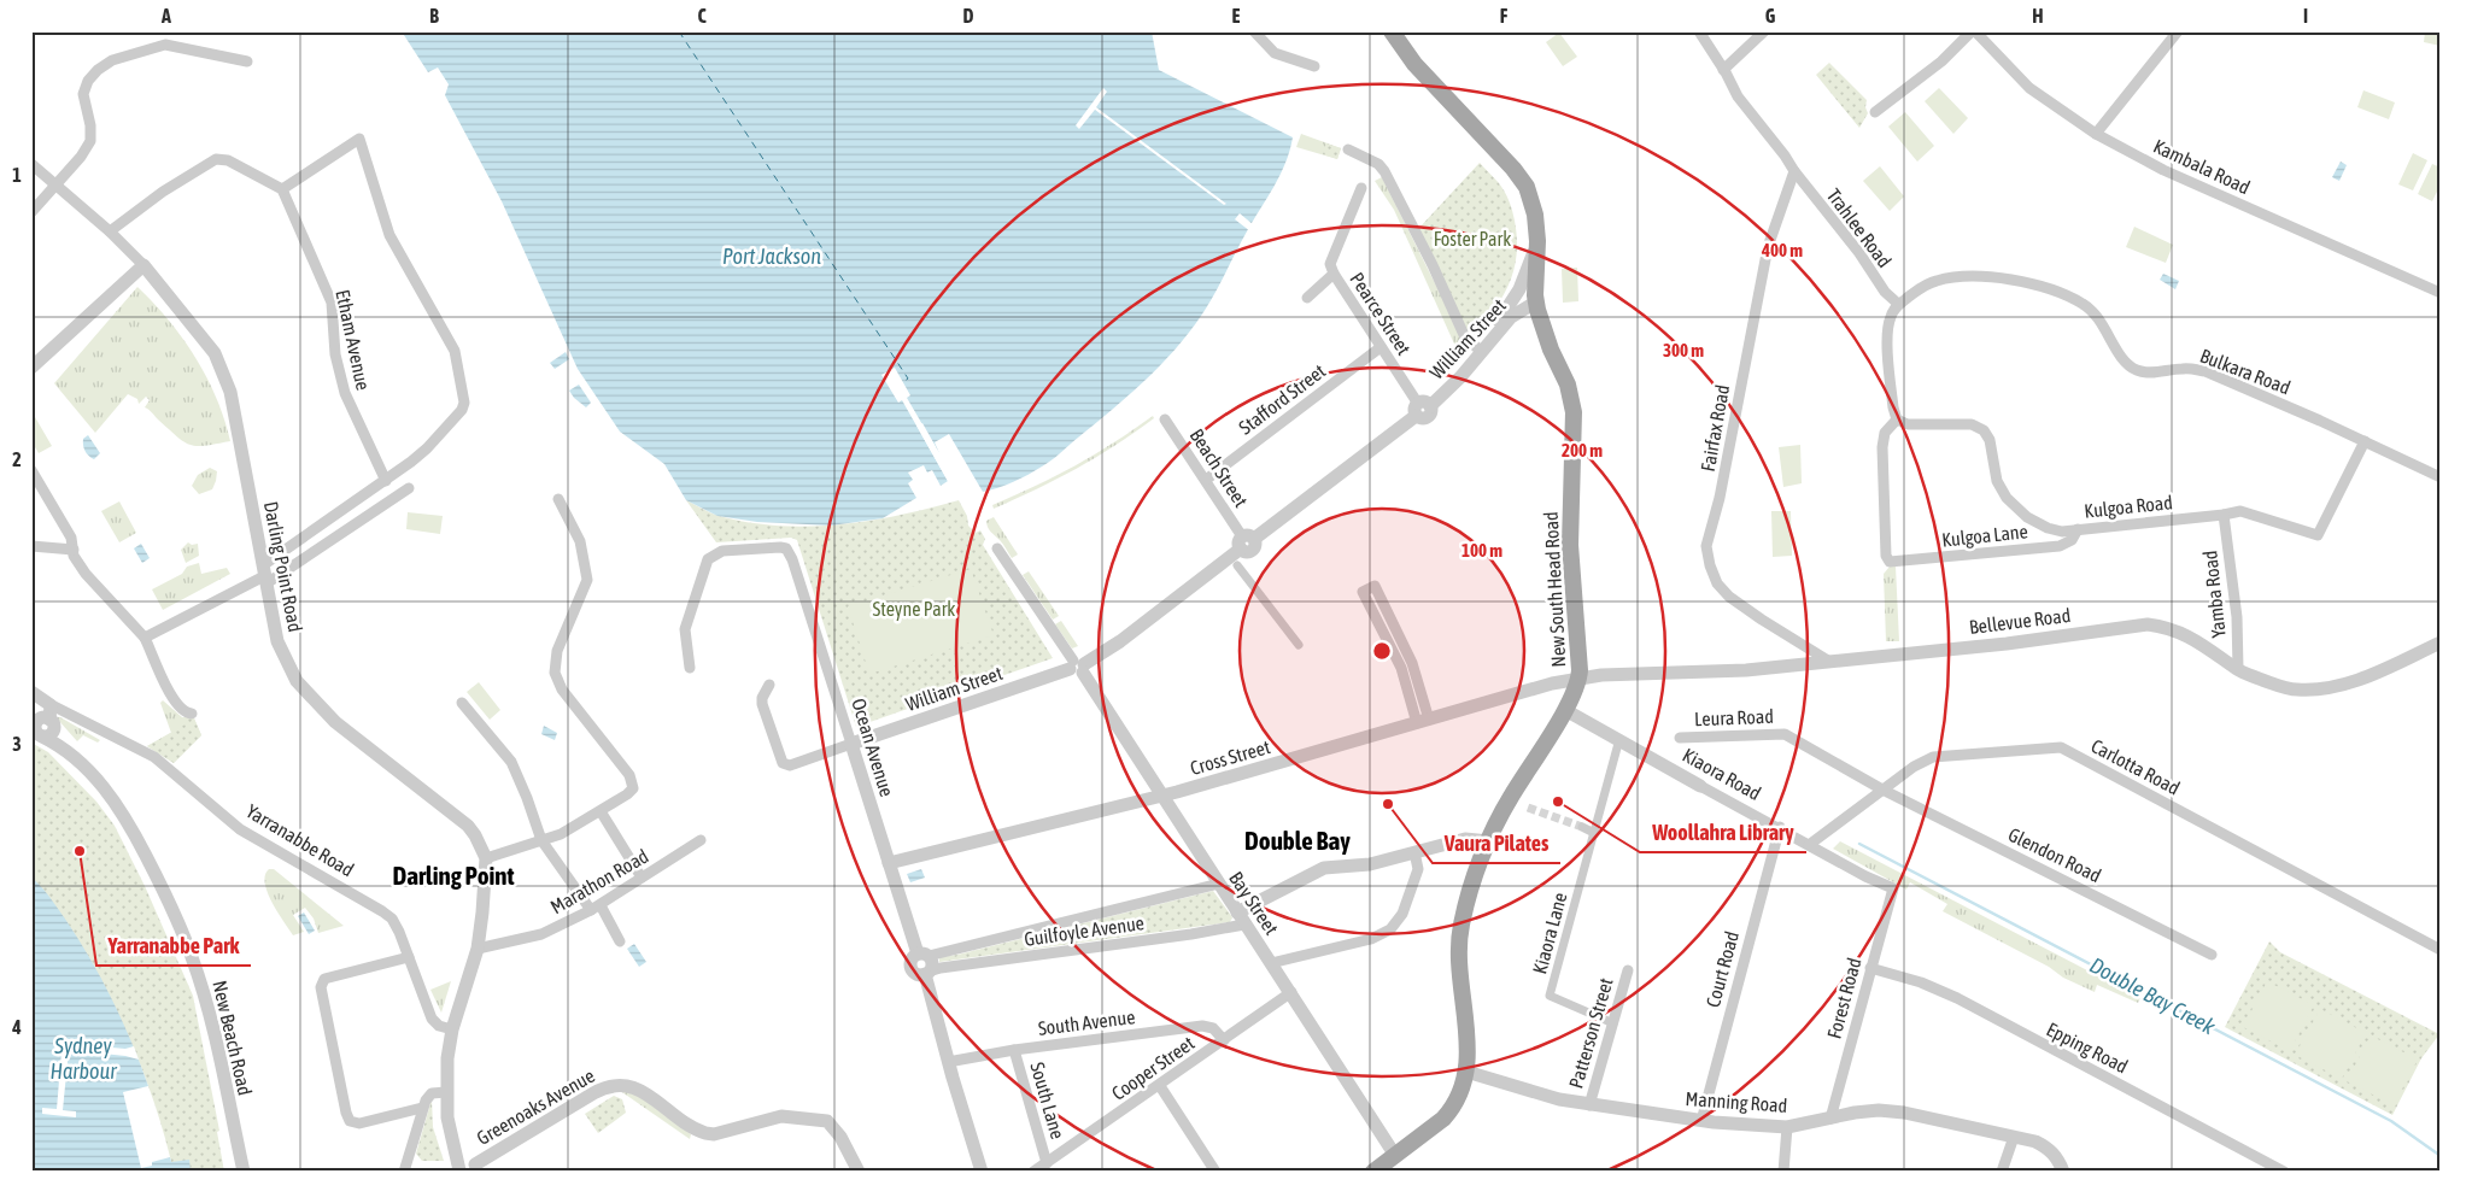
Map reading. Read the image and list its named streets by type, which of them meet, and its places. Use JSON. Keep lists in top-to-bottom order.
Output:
{
  "streets": {
    "main road": ["New South Head Road"],
    "street": [
      "Kambala Road",
      "Trahlee Road",
      "Pearce Street",
      "William Street",
      "Etham Avenue",
      "Bulkara Road",
      "Stafford Street",
      "Fairfax Road",
      "Beach Street",
      "Kulgoa Road",
      "Kulgoa Lane",
      "Darling Point Road",
      "Yamba Road",
      "Bellevue Road",
      "Leura Road",
      "Ocean Avenue",
      "Cross Street",
      "Carlotta Road",
      "Kiaora Road",
      "Yarranabbe Road",
      "Glendon Road",
      "Marathon Road",
      "Bay Street",
      "Guilfoyle Avenue",
      "Kiaora Lane",
      "Court Road",
      "Forest Road",
      "South Avenue",
      "Patterson Street",
      "New Beach Road",
      "Epping Road",
      "Cooper Street",
      "South Lane",
      "Manning Road",
      "Greenoaks Avenue"
    ]
  },
  "crossings": [
    ["Trahlee Road", "Bulkara Road"],
    ["Trahlee Road", "Fairfax Road"],
    ["Pearce Street", "William Street"],
    ["Pearce Street", "Stafford Street"],
    ["William Street", "Beach Street"],
    ["William Street", "New South Head Road"],
    ["William Street", "Ocean Avenue"],
    ["William Street", "Bay Street"],
    ["Bulkara Road", "Kulgoa Road"],
    ["Stafford Street", "Beach Street"],
    ["Fairfax Road", "Bellevue Road"],
    ["Kulgoa Road", "Kulgoa Lane"],
    ["Kulgoa Road", "Yamba Road"],
    ["Darling Point Road", "Yarranabbe Road"],
    ["Darling Point Road", "Marathon Road"],
    ["Darling Point Road", "Greenoaks Avenue"],
    ["New South Head Road", "Bellevue Road"],
    ["New South Head Road", "Cross Street"],
    ["New South Head Road", "Kiaora Road"],
    ["New South Head Road", "Bay Street"],
    ["New South Head Road", "Manning Road"],
    ["Yamba Road", "Bellevue Road"],
    ["Bellevue Road", "Cross Street"],
    ["Leura Road", "Carlotta Road"],
    ["Leura Road", "Glendon Road"],
    ["Ocean Avenue", "Cross Street"],
    ["Ocean Avenue", "Guilfoyle Avenue"],
    ["Cross Street", "Bay Street"],
    ["Carlotta Road", "Kiaora Road"],
    ["Carlotta Road", "Glendon Road"],
    ["Kiaora Road", "Kiaora Lane"],
    ["Kiaora Road", "Court Road"],
    ["Kiaora Road", "Forest Road"],
    ["Yarranabbe Road", "New Beach Road"],
    ["Bay Street", "Guilfoyle Avenue"],
    ["Bay Street", "Cooper Street"],
    ["Kiaora Lane", "Patterson Street"],
    ["Court Road", "Manning Road"],
    ["Forest Road", "Epping Road"],
    ["Forest Road", "Manning Road"],
    ["South Avenue", "Cooper Street"],
    ["South Avenue", "South Lane"],
    ["Patterson Street", "Manning Road"],
    ["Cooper Street", "South Lane"]
  ],
  "districts": ["Double Bay", "Darling Point"],
  "water": ["Port Jackson", "Double Bay Creek", "Sydney Harbour"],
  "parks": ["Foster Park", "Steyne Park"],
  "places": ["Woollahra Library", "Vaura Pilates", "Yarranabbe Park"],
  "grid": {
    "columns": [
      "A",
      "B",
      "C",
      "D",
      "E",
      "F",
      "G",
      "H",
      "I"
    ],
    "rows": [
      "1",
      "2",
      "3",
      "4"
    ]
  },
  "rings": [
    "400 m",
    "300 m",
    "200 m",
    "100 m"
  ]
}
